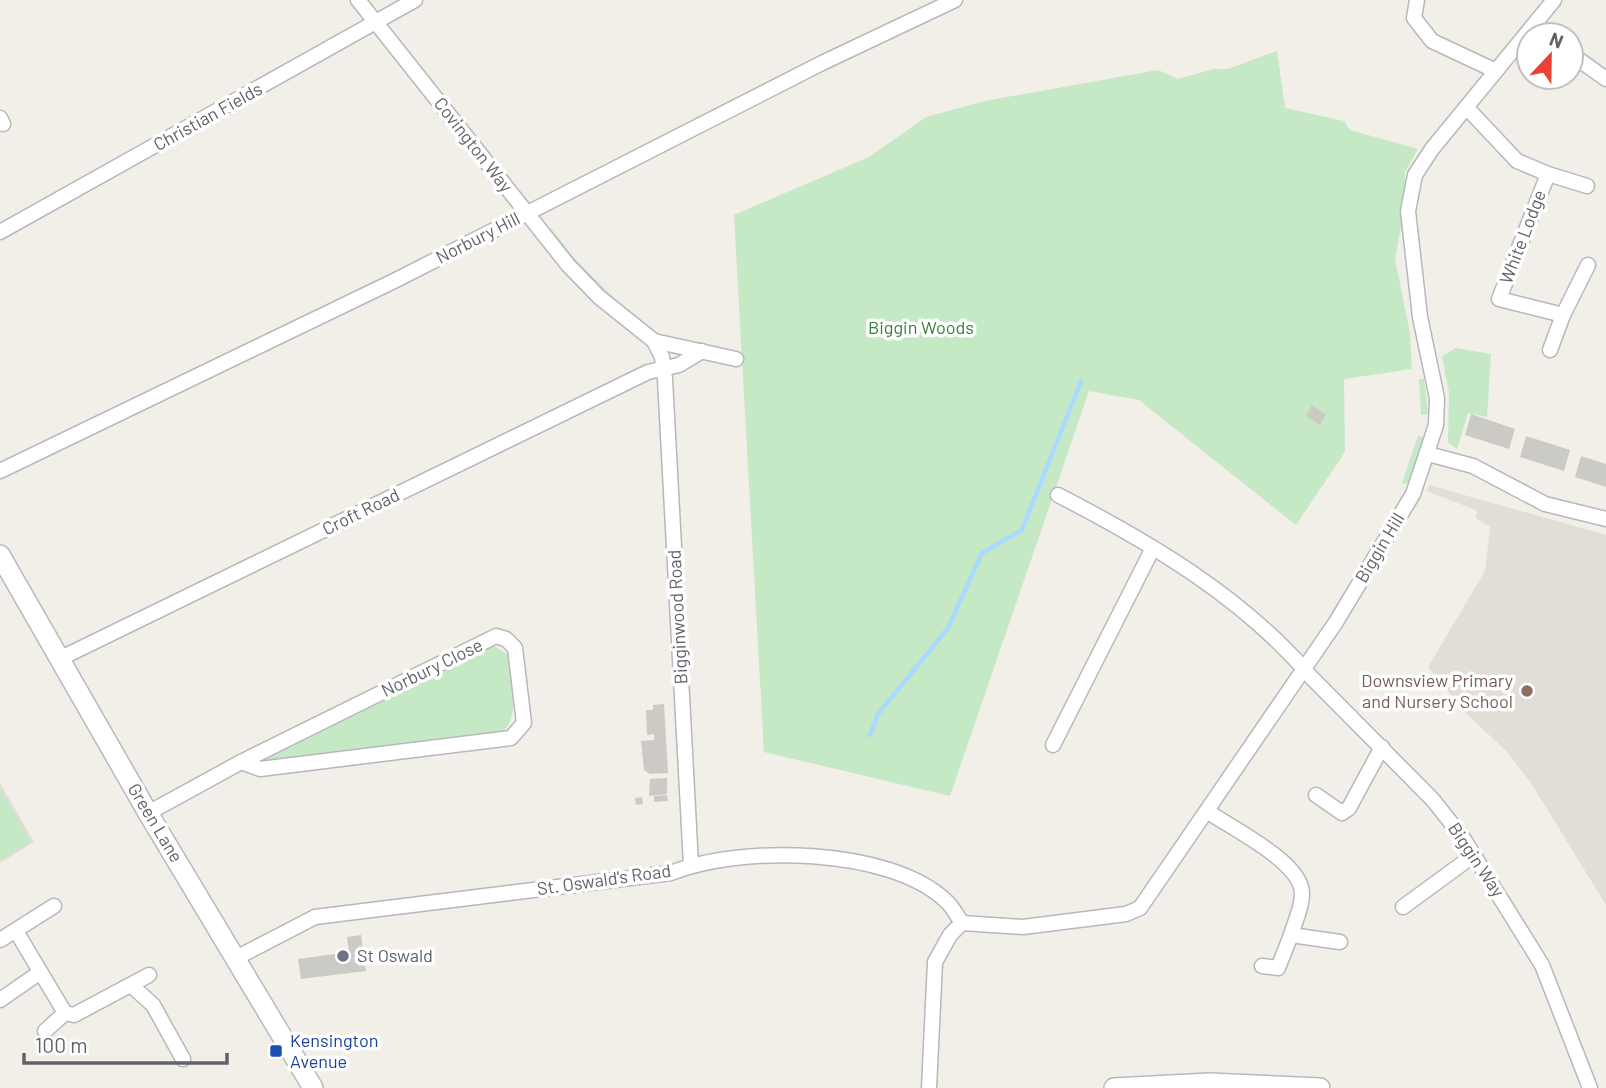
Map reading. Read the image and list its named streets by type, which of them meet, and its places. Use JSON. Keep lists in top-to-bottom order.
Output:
{
  "streets": {
    "main road": ["Green Lane"],
    "street": [
      "Christian Fields",
      "Covington Way",
      "White Lodge",
      "Norbury Hill",
      "Croft Road",
      "Biggin Hill",
      "Bigginwood Road",
      "Norbury Close",
      "Biggin Way",
      "St. Oswald's Road"
    ]
  },
  "crossings": [
    ["Christian Fields", "Covington Way"],
    ["Covington Way", "Norbury Hill"],
    ["Covington Way", "Croft Road"],
    ["Covington Way", "Bigginwood Road"],
    ["White Lodge", "Biggin Hill"],
    ["Croft Road", "Bigginwood Road"],
    ["Croft Road", "Green Lane"],
    ["Biggin Hill", "Biggin Way"],
    ["Biggin Hill", "St. Oswald's Road"],
    ["Bigginwood Road", "St. Oswald's Road"],
    ["Norbury Close", "Green Lane"],
    ["Green Lane", "St. Oswald's Road"]
  ],
  "parks": ["Biggin Woods"],
  "places": {
    "other": ["Downsview Primary and Nursery School", "St Oswald"],
    "transit": ["Kensington Avenue"]
  },
  "scale_bar": "100 m",
  "north": "top"
}
